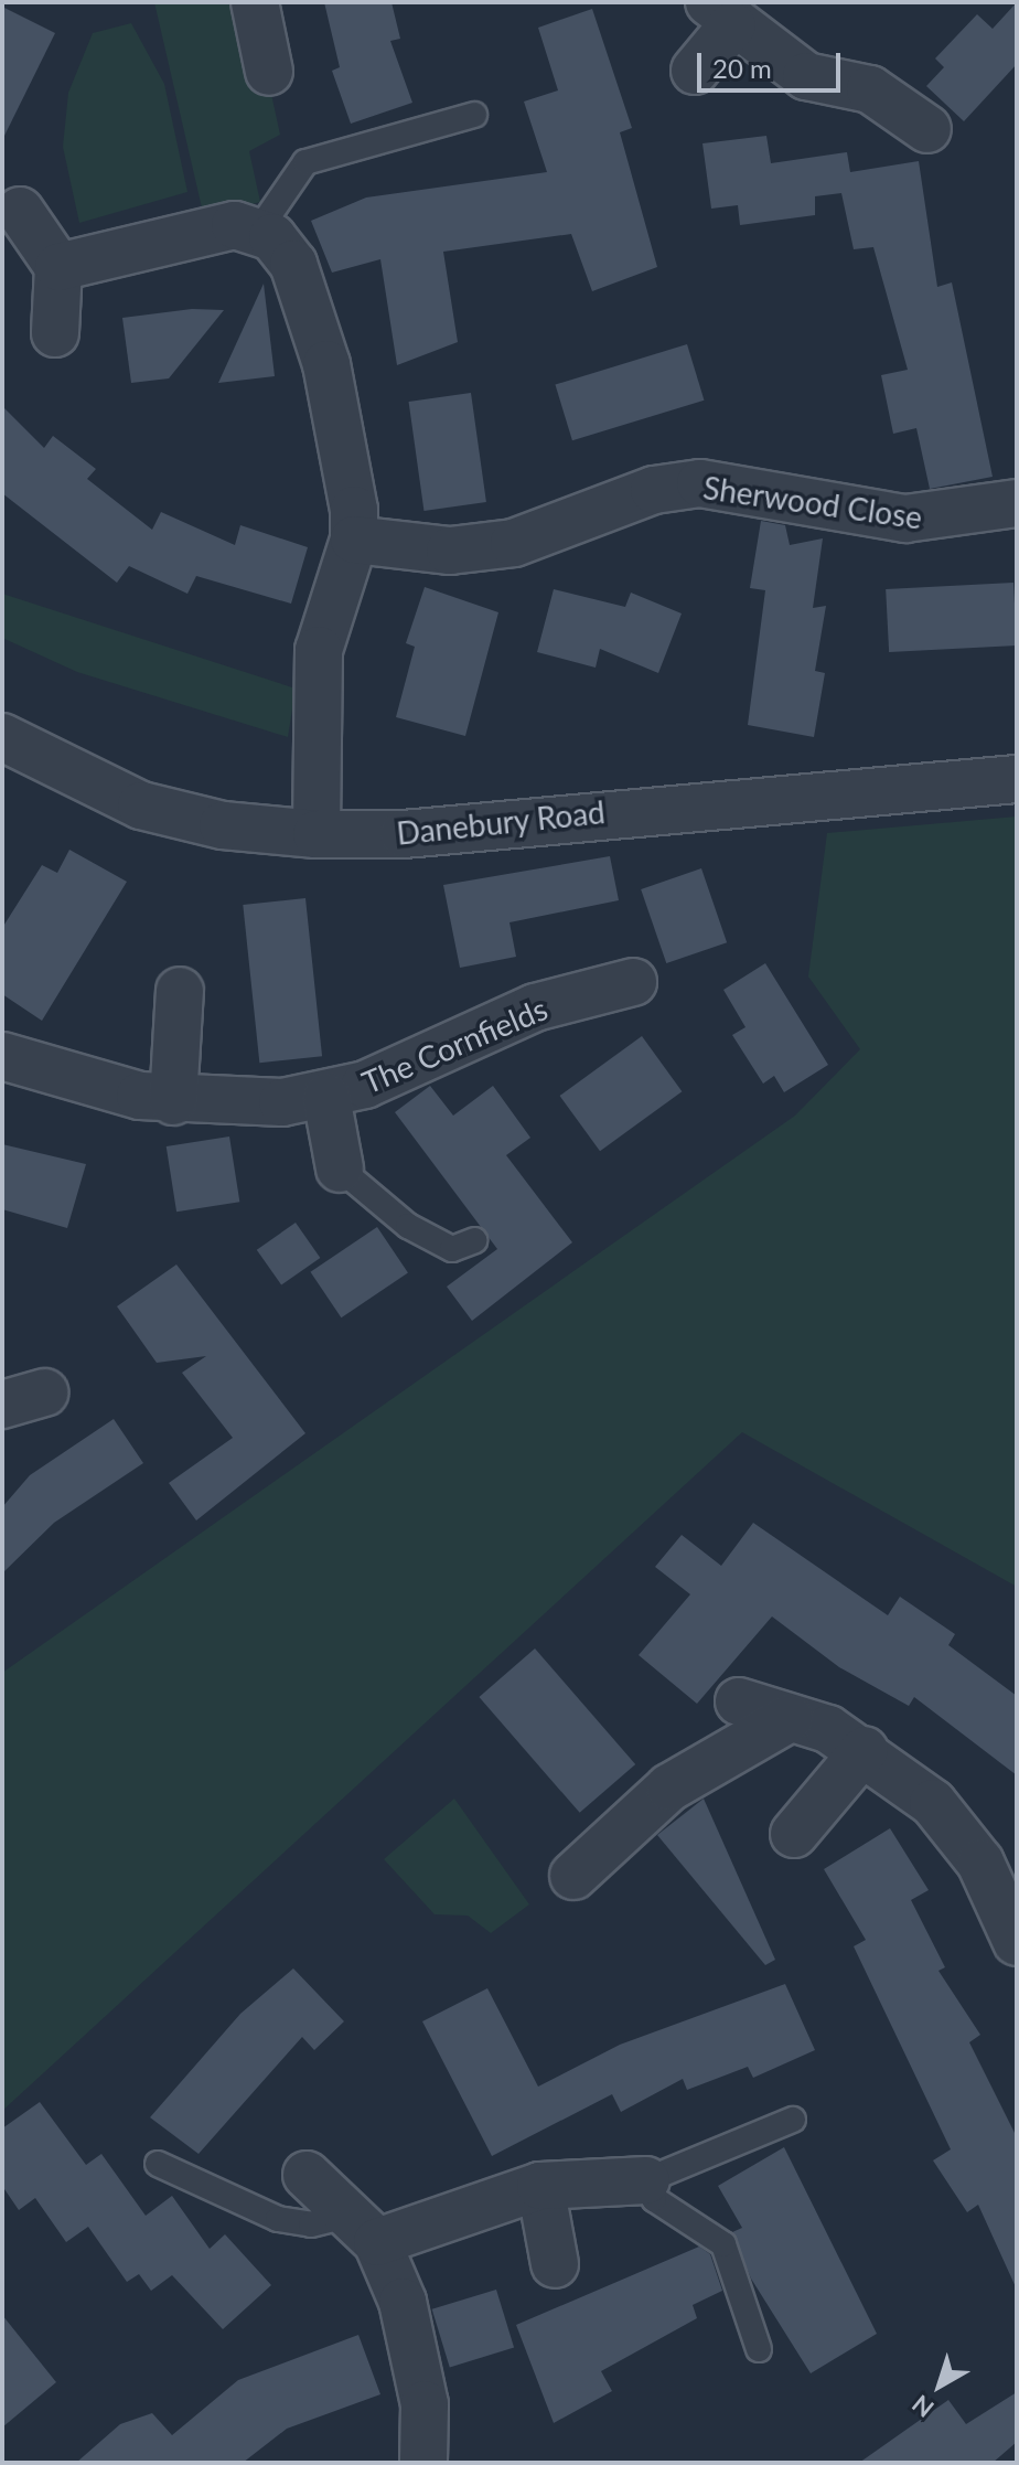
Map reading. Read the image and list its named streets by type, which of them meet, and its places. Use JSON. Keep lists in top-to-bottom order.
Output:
{
  "streets": {
    "street": ["Sherwood Close", "Danebury Road", "The Cornfields"]
  },
  "scale_bar": "20 m",
  "north": "bottom left"
}
